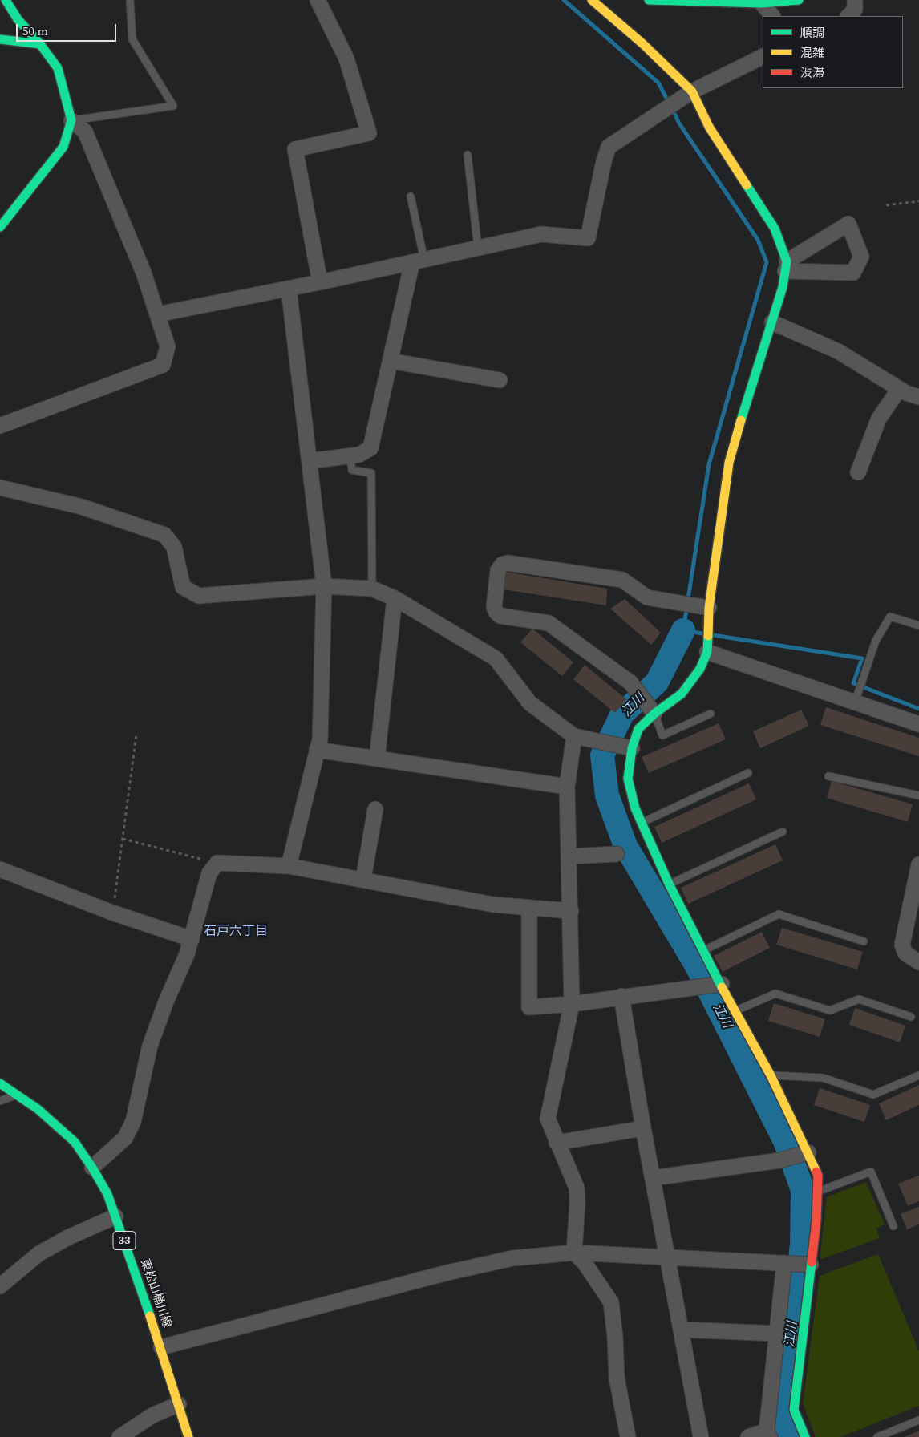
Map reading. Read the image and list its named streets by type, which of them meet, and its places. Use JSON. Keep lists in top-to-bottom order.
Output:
{
  "streets": {
    "street": ["33", "東松山桶川線"]
  },
  "districts": ["石戸六丁目"],
  "water": ["江川"],
  "legend": ["順調", "混雑", "渋滞"],
  "scale_bar": "50 m"
}
